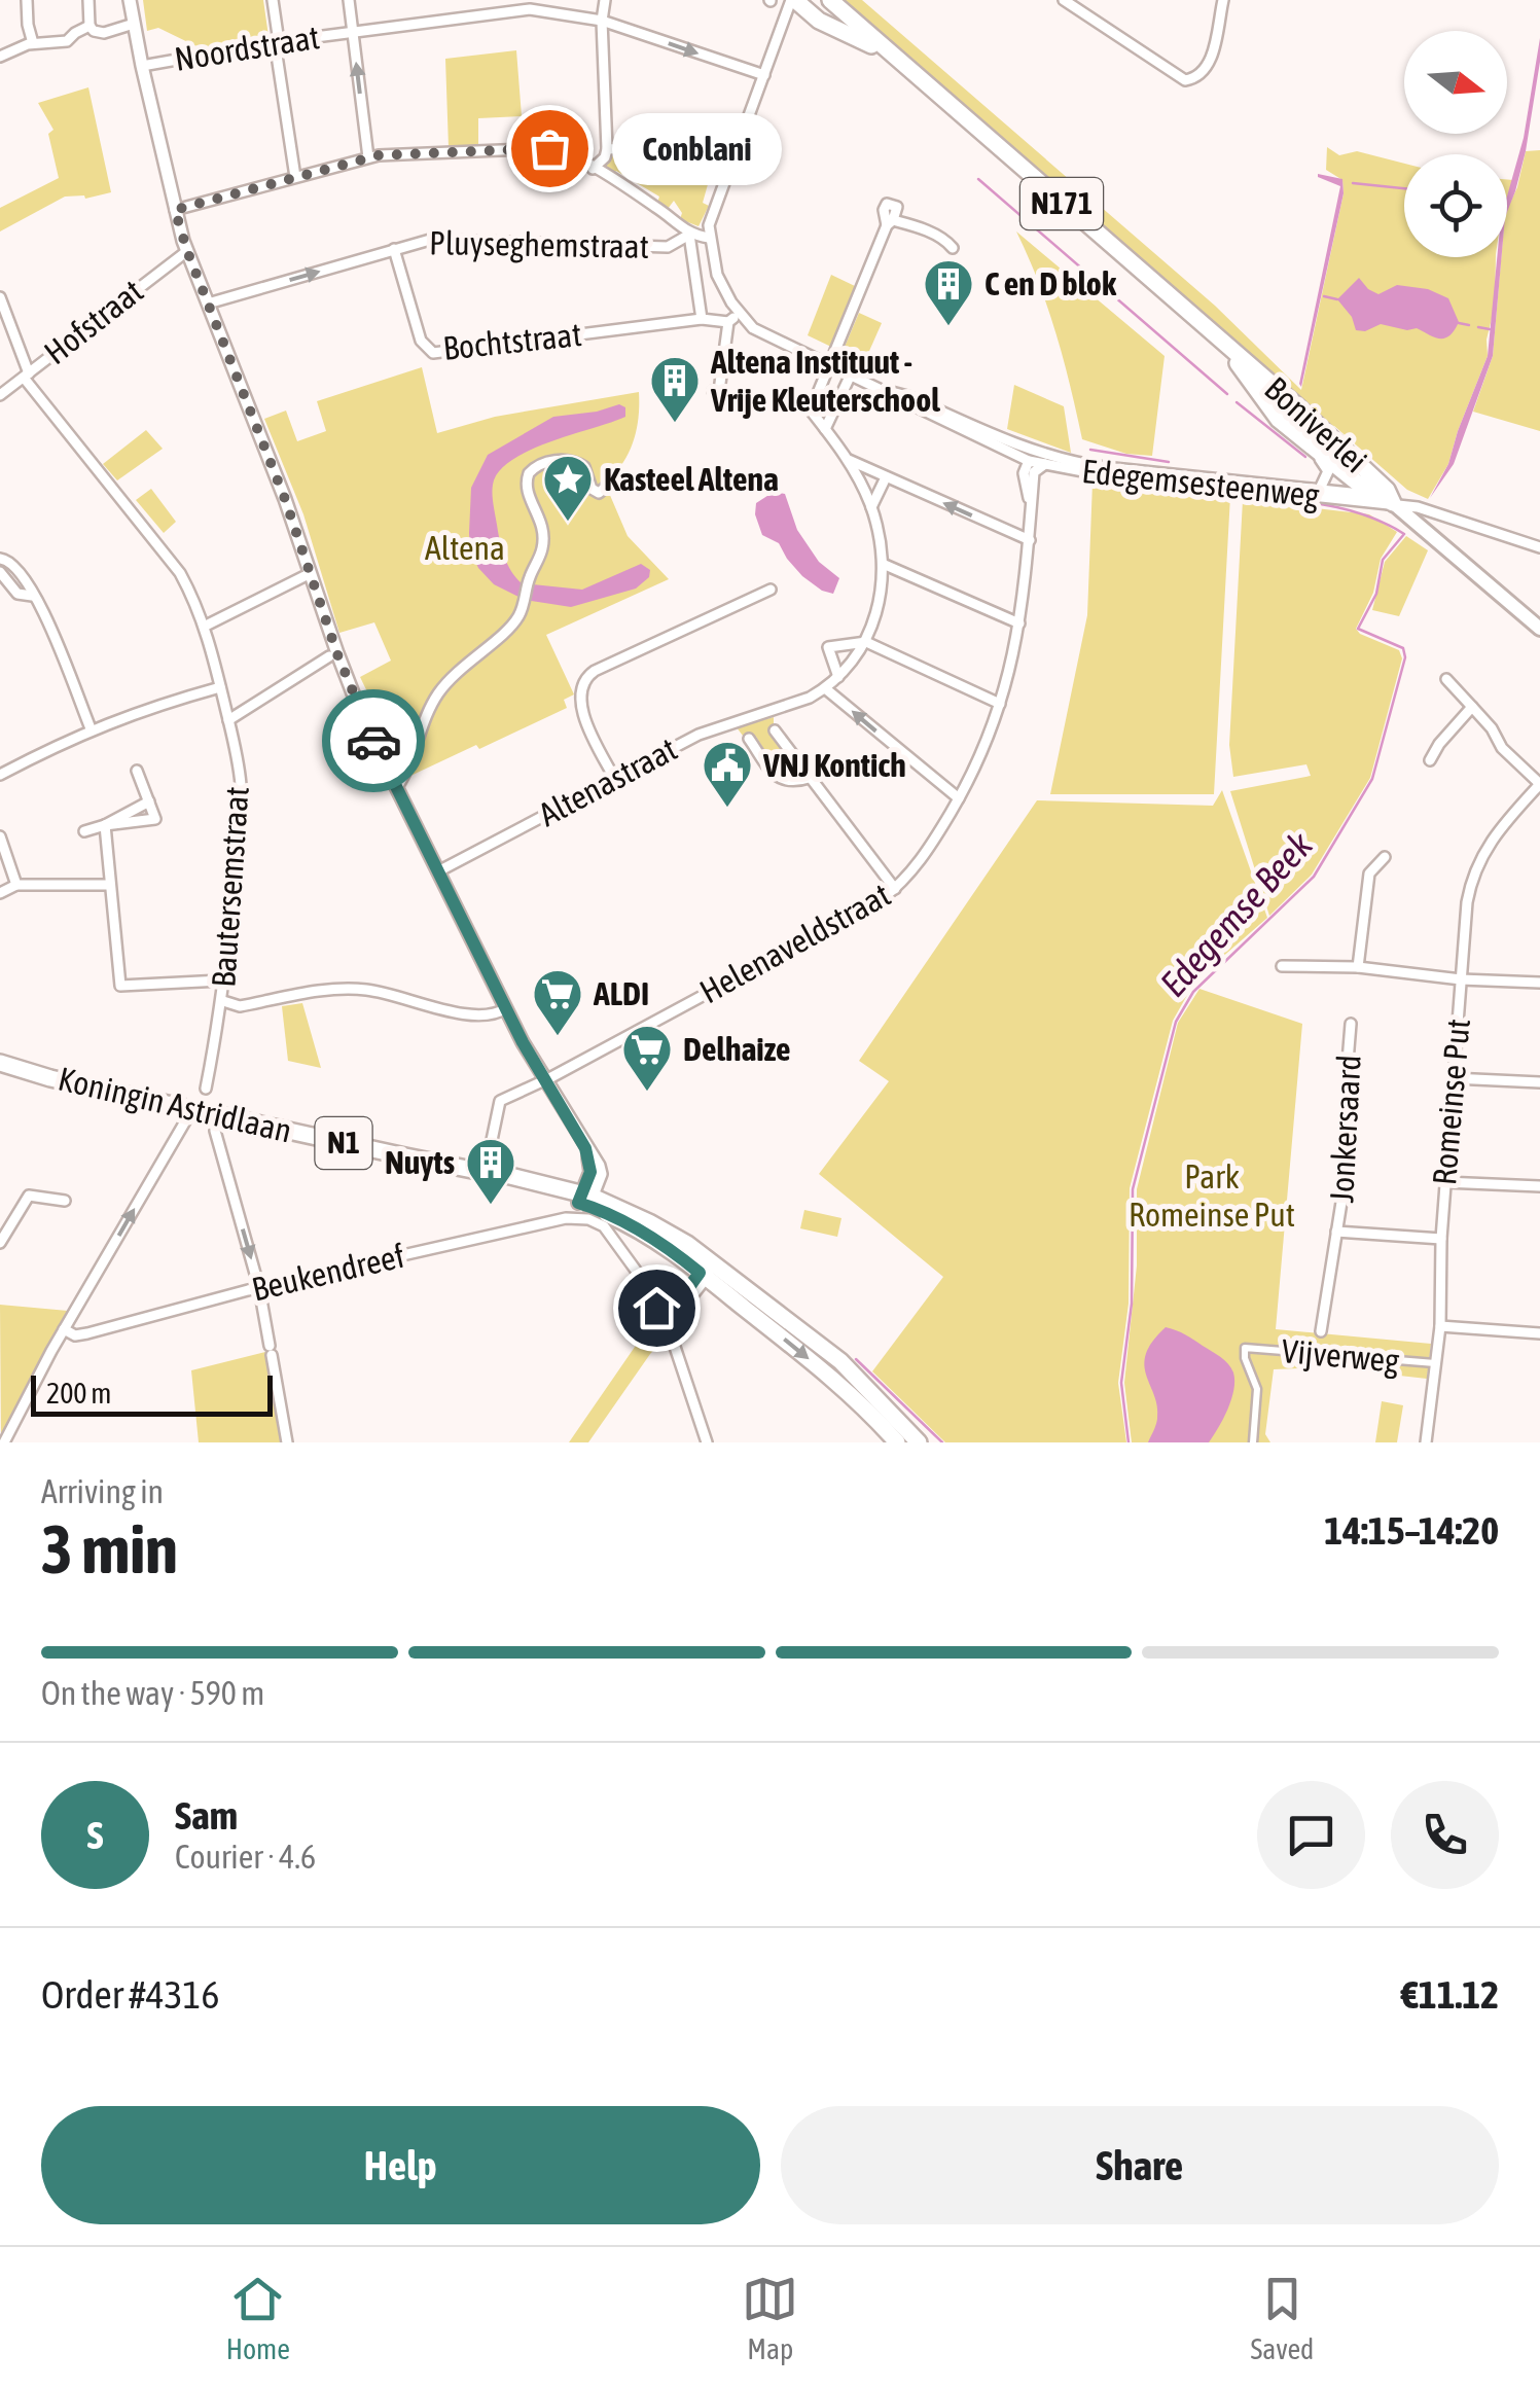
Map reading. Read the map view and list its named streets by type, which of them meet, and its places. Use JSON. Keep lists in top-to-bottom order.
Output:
{
  "streets": {
    "main road": [
      "N171",
      "Boniverlei",
      "Koningin Astridlaan",
      "N1"
    ],
    "street": [
      "Noordstraat",
      "Pluyseghemstraat",
      "Hofstraat",
      "Bochtstraat",
      "Edegemsesteenweg",
      "Altenastraat",
      "Bautersemstraat",
      "Helenaveldstraat",
      "Romeinse Put",
      "Jonkersaard",
      "Beukendreef",
      "Vijverweg"
    ]
  },
  "crossings": [
    ["Pluyseghemstraat", "Bochtstraat"],
    ["Hofstraat", "Bautersemstraat"],
    ["Boniverlei", "Edegemsesteenweg"],
    ["Edegemsesteenweg", "Helenaveldstraat"],
    ["Romeinse Put", "Jonkersaard"],
    ["Romeinse Put", "Vijverweg"],
    ["Koningin Astridlaan", "N1"]
  ],
  "one_way": ["Pluyseghemstraat"],
  "water": ["Edegemse Beek"],
  "parks": ["Altena", "Park Romeinse Put"],
  "places": {
    "other": ["Conblani"],
    "building": ["C en D blok", "Altena Instituut - Vrije Kleuterschool", "Nuyts"],
    "place": ["Kasteel Altena"],
    "public building": ["VNJ Kontich"],
    "supermarket": ["ALDI", "Delhaize"]
  },
  "scale_bar": "200 m",
  "north": "right",
  "page": {
    "bubble": "Conblani",
    "scale": "200 m",
    "heading": ["3 min", "Arriving in", "14:15–14:20"],
    "panel": [
      "Sam",
      "Courier · 4.6",
      "Order #4316",
      "€11.12"
    ],
    "bar": "On the way · 590 m",
    "round": "S",
    "buttons": ["Help", "Share"],
    "tabs": ["Home", "Map", "Saved"]
  }
}
